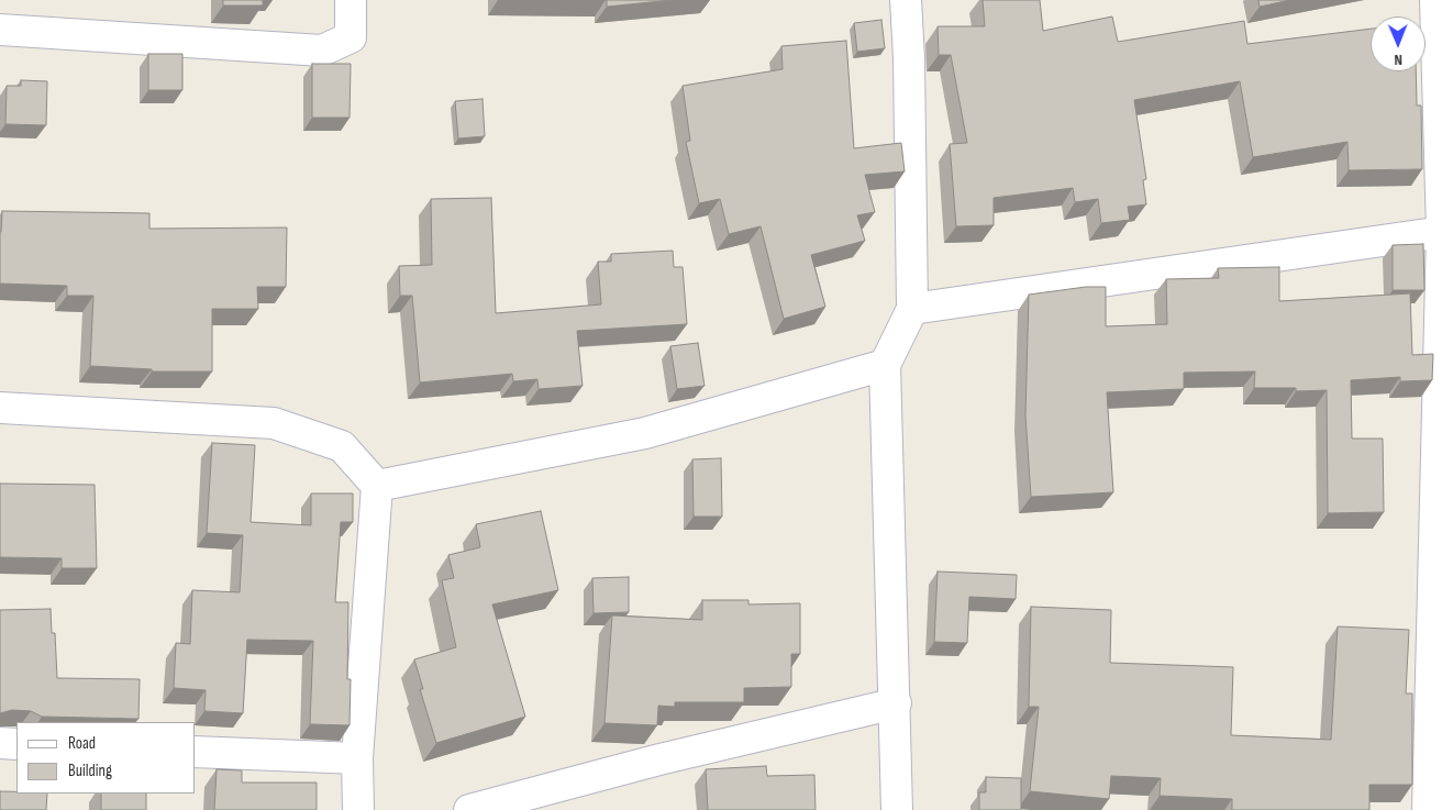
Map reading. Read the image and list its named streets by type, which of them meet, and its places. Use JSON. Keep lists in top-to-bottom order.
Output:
{
  "legend": ["Road", "Building"],
  "north": "bottom"
}
